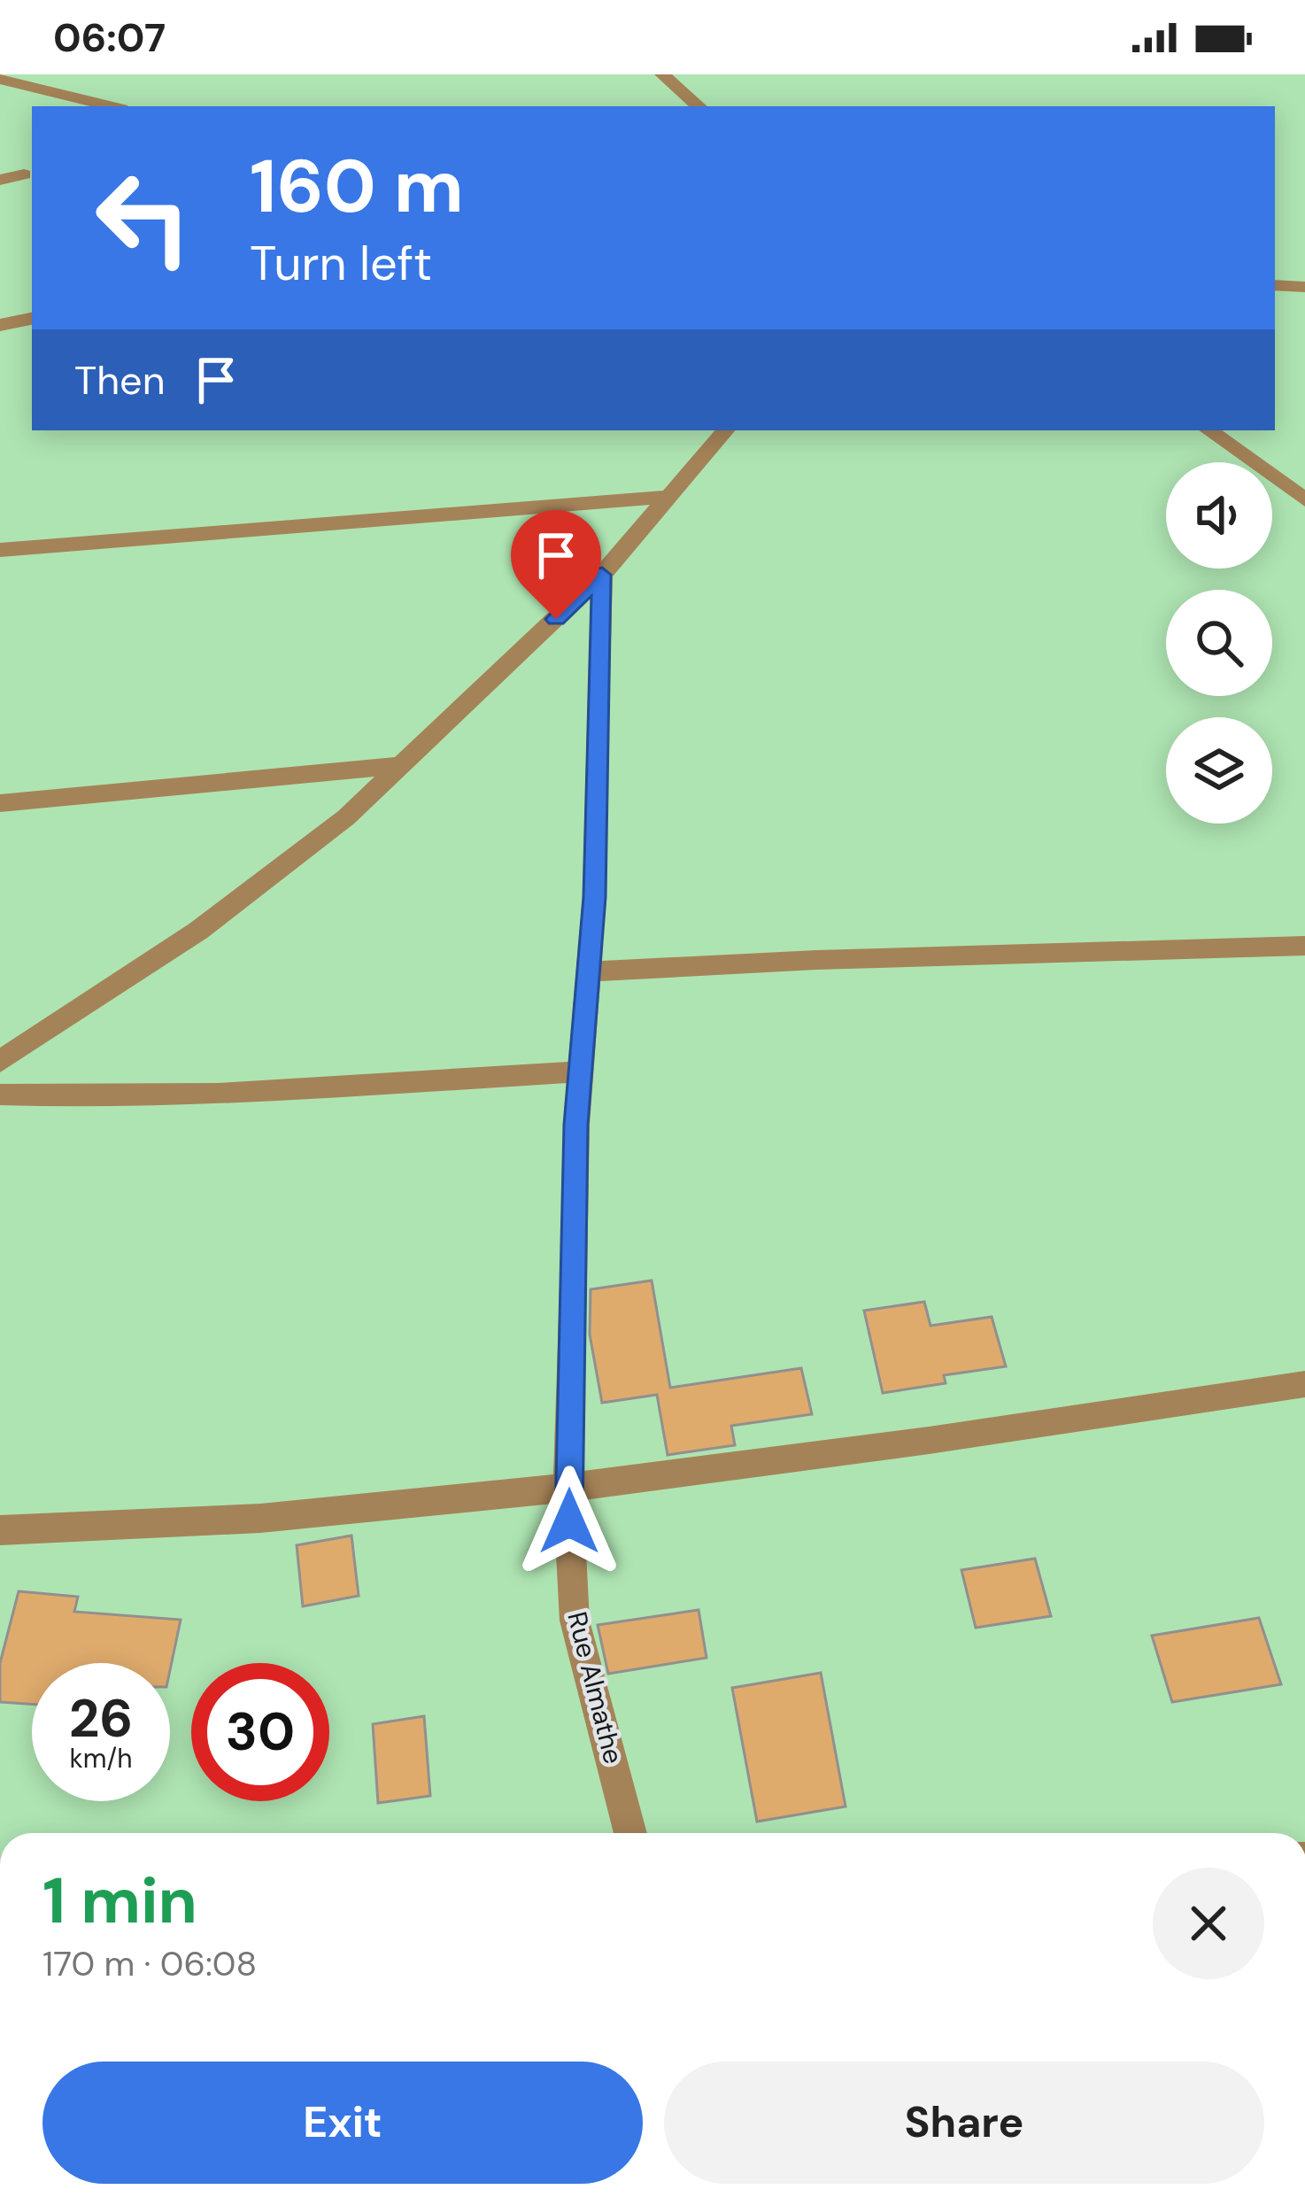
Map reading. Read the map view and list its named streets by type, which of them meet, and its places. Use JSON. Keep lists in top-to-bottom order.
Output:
{
  "streets": {
    "street": ["Rue Almathe"]
  },
  "page": {
    "status": "06:07",
    "turn": ["160 m", "Turn left"],
    "then": "Then",
    "speed": "26 km/h",
    "limit": "30",
    "heading": ["1 min", "170 m · 06:08"],
    "buttons": ["Exit", "Share"]
  }
}
